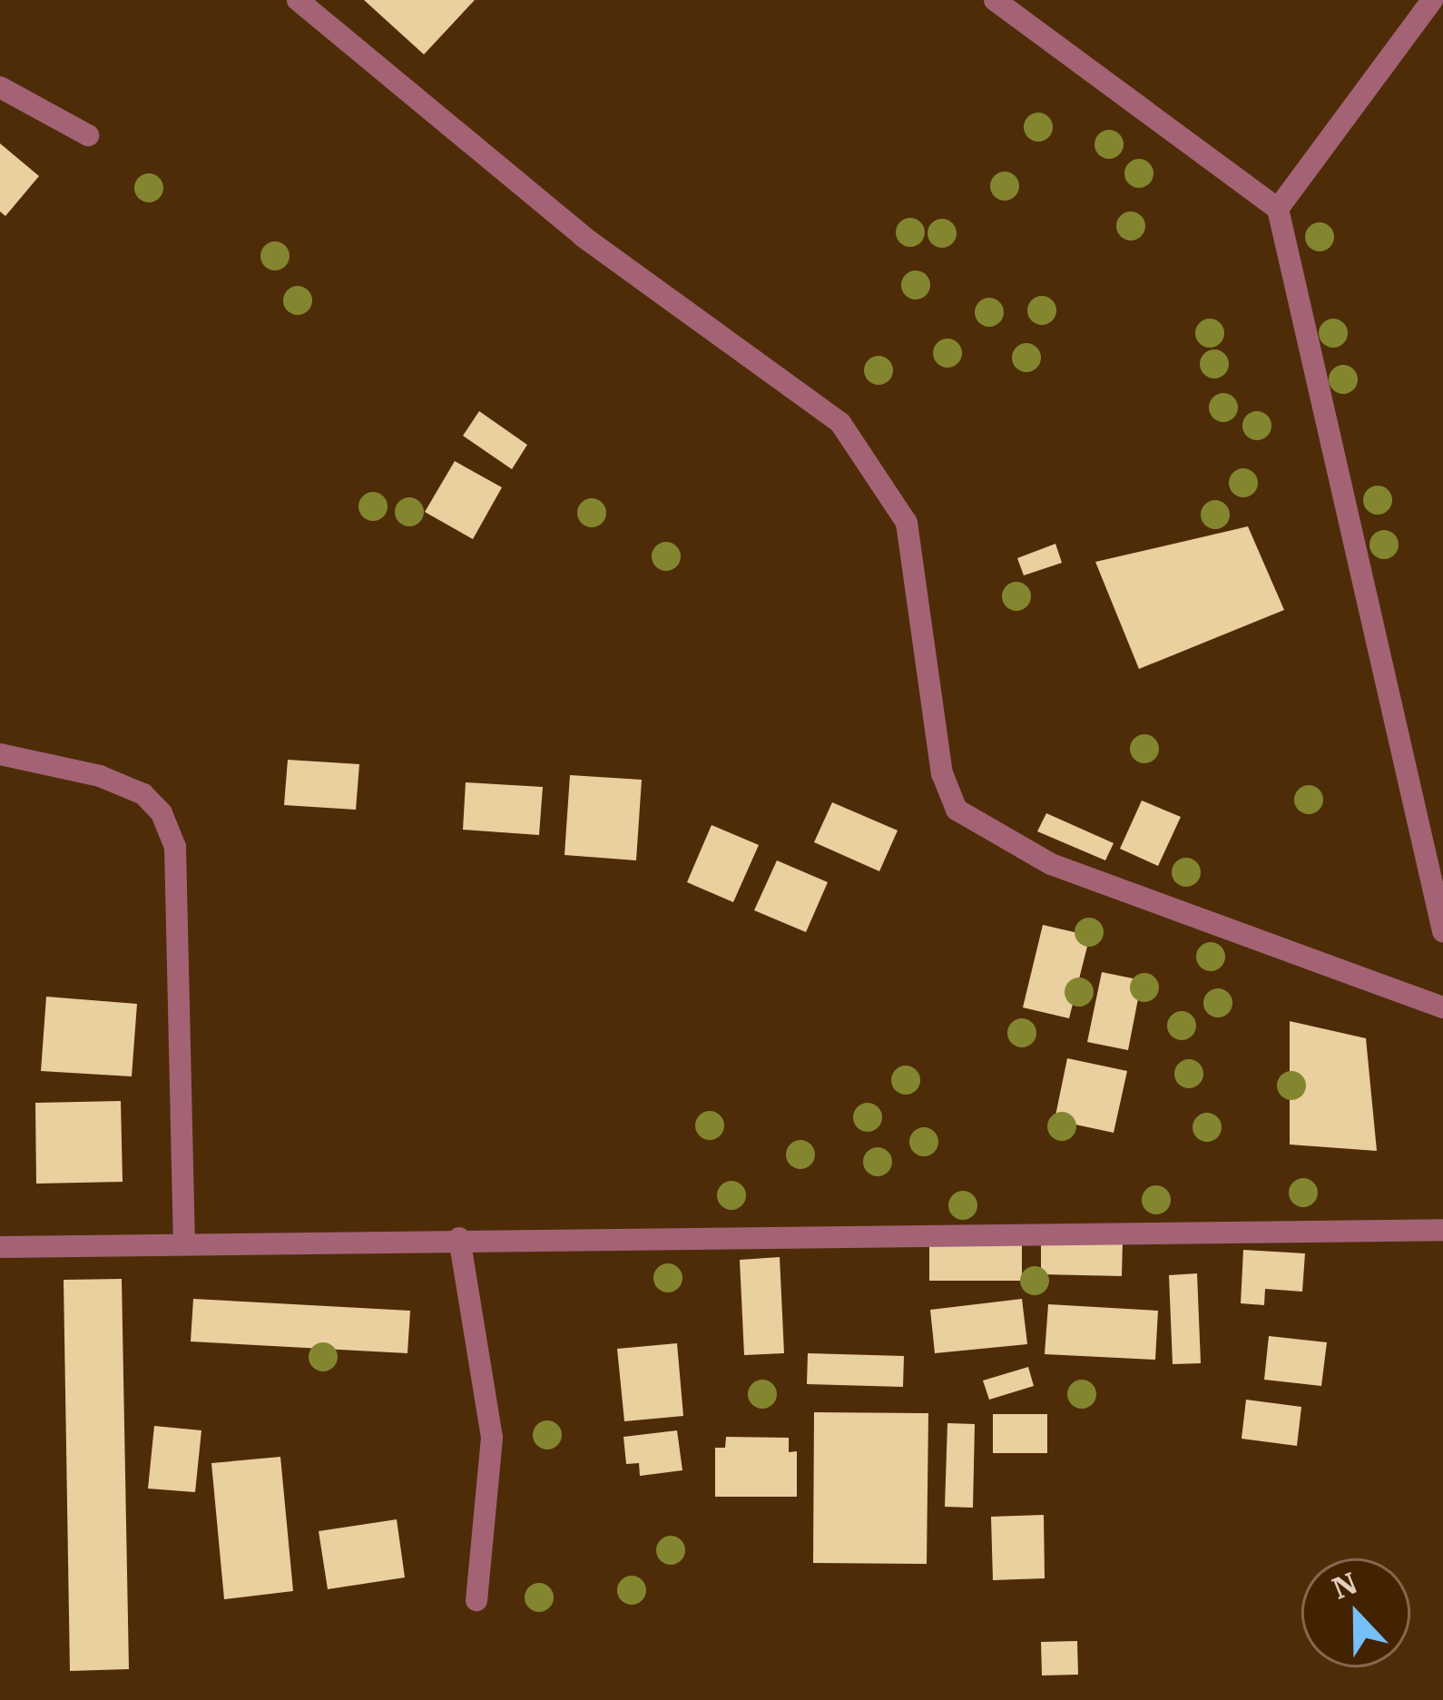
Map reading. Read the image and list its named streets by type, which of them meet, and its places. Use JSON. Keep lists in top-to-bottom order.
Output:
{
  "north": "top"
}
